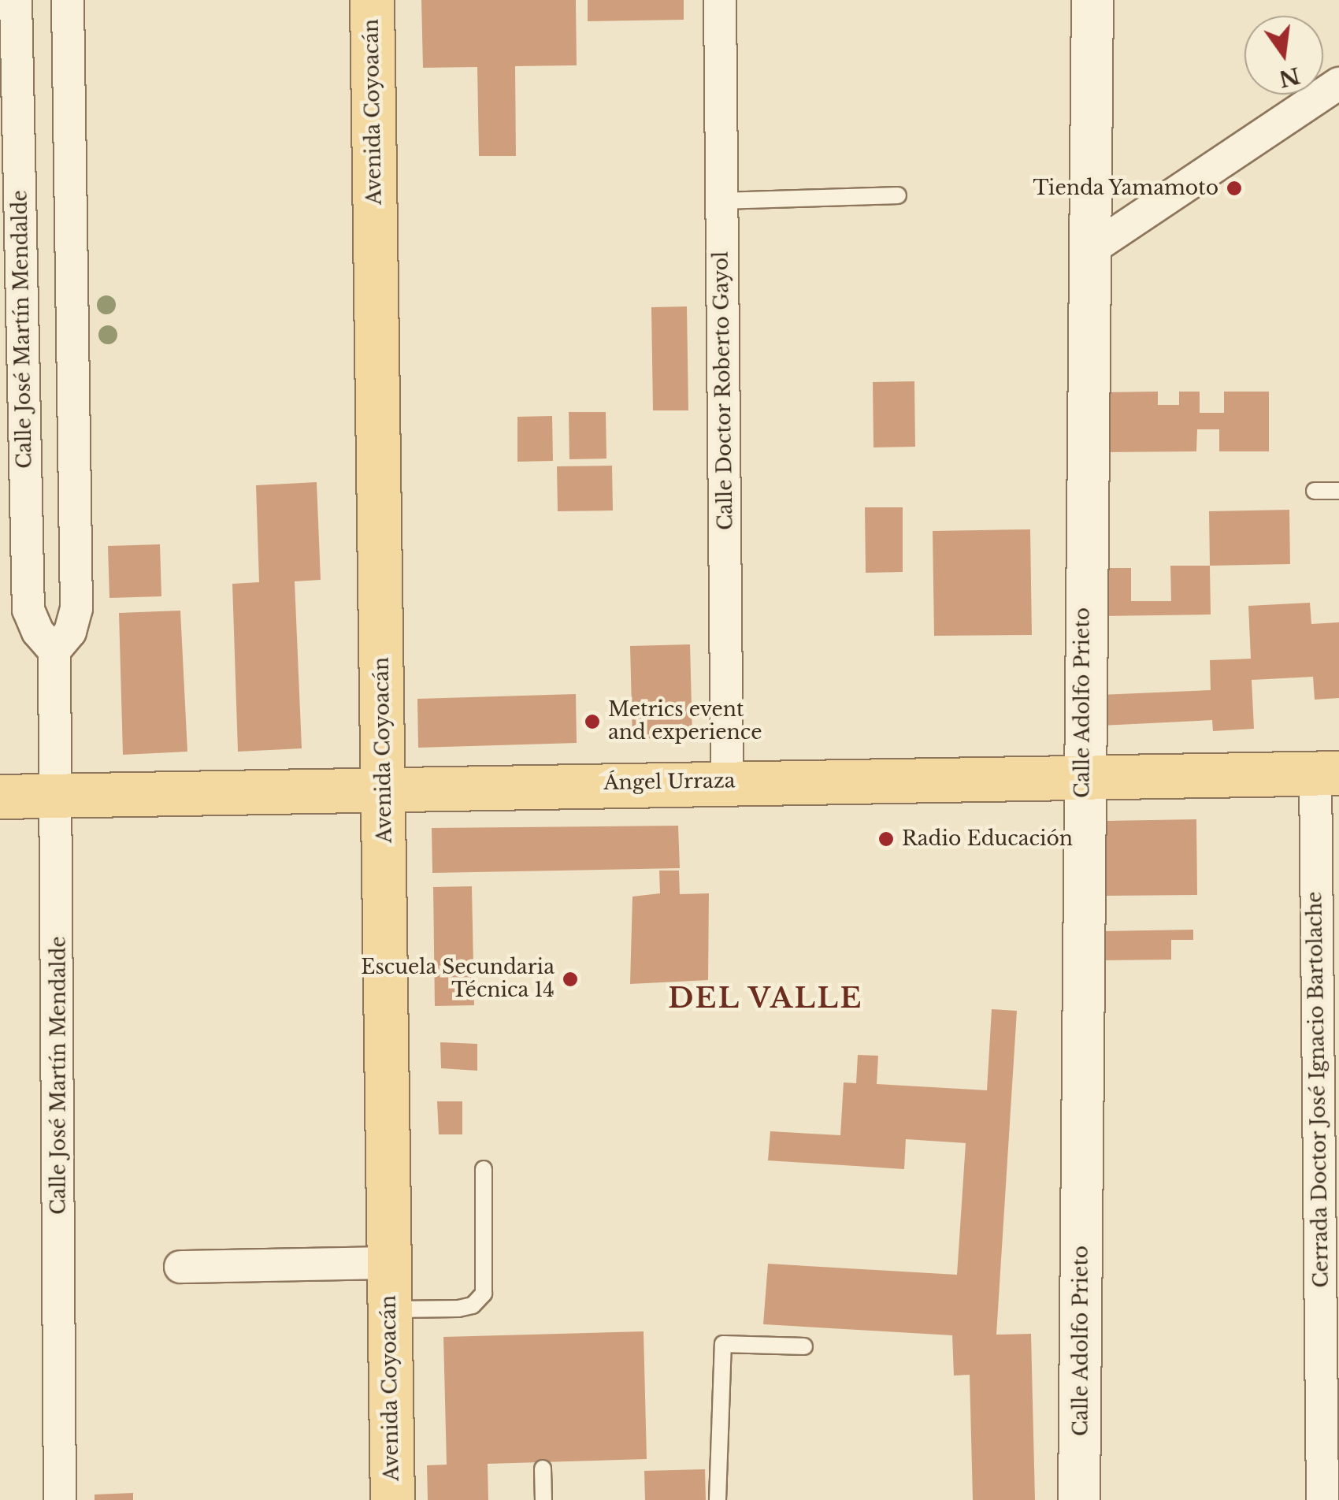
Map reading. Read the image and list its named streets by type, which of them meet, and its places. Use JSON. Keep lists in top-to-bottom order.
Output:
{
  "streets": {
    "main road": ["Avenida Coyoacán", "Ángel Urraza"],
    "street": [
      "Calle José Martín Mendalde",
      "Calle Doctor Roberto Gayol",
      "Calle Adolfo Prieto",
      "Cerrada Doctor José Ignacio Bartolache"
    ]
  },
  "crossings": [
    ["Avenida Coyoacán", "Ángel Urraza"],
    ["Calle José Martín Mendalde", "Ángel Urraza"],
    ["Calle Doctor Roberto Gayol", "Ángel Urraza"],
    ["Calle Adolfo Prieto", "Ángel Urraza"],
    ["Ángel Urraza", "Cerrada Doctor José Ignacio Bartolache"]
  ],
  "districts": ["DEL VALLE"],
  "places": [
    "Tienda Yamamoto",
    "Metrics event and experience",
    "Radio Educación",
    "Escuela Secundaria Técnica 14"
  ],
  "north": "bottom"
}
